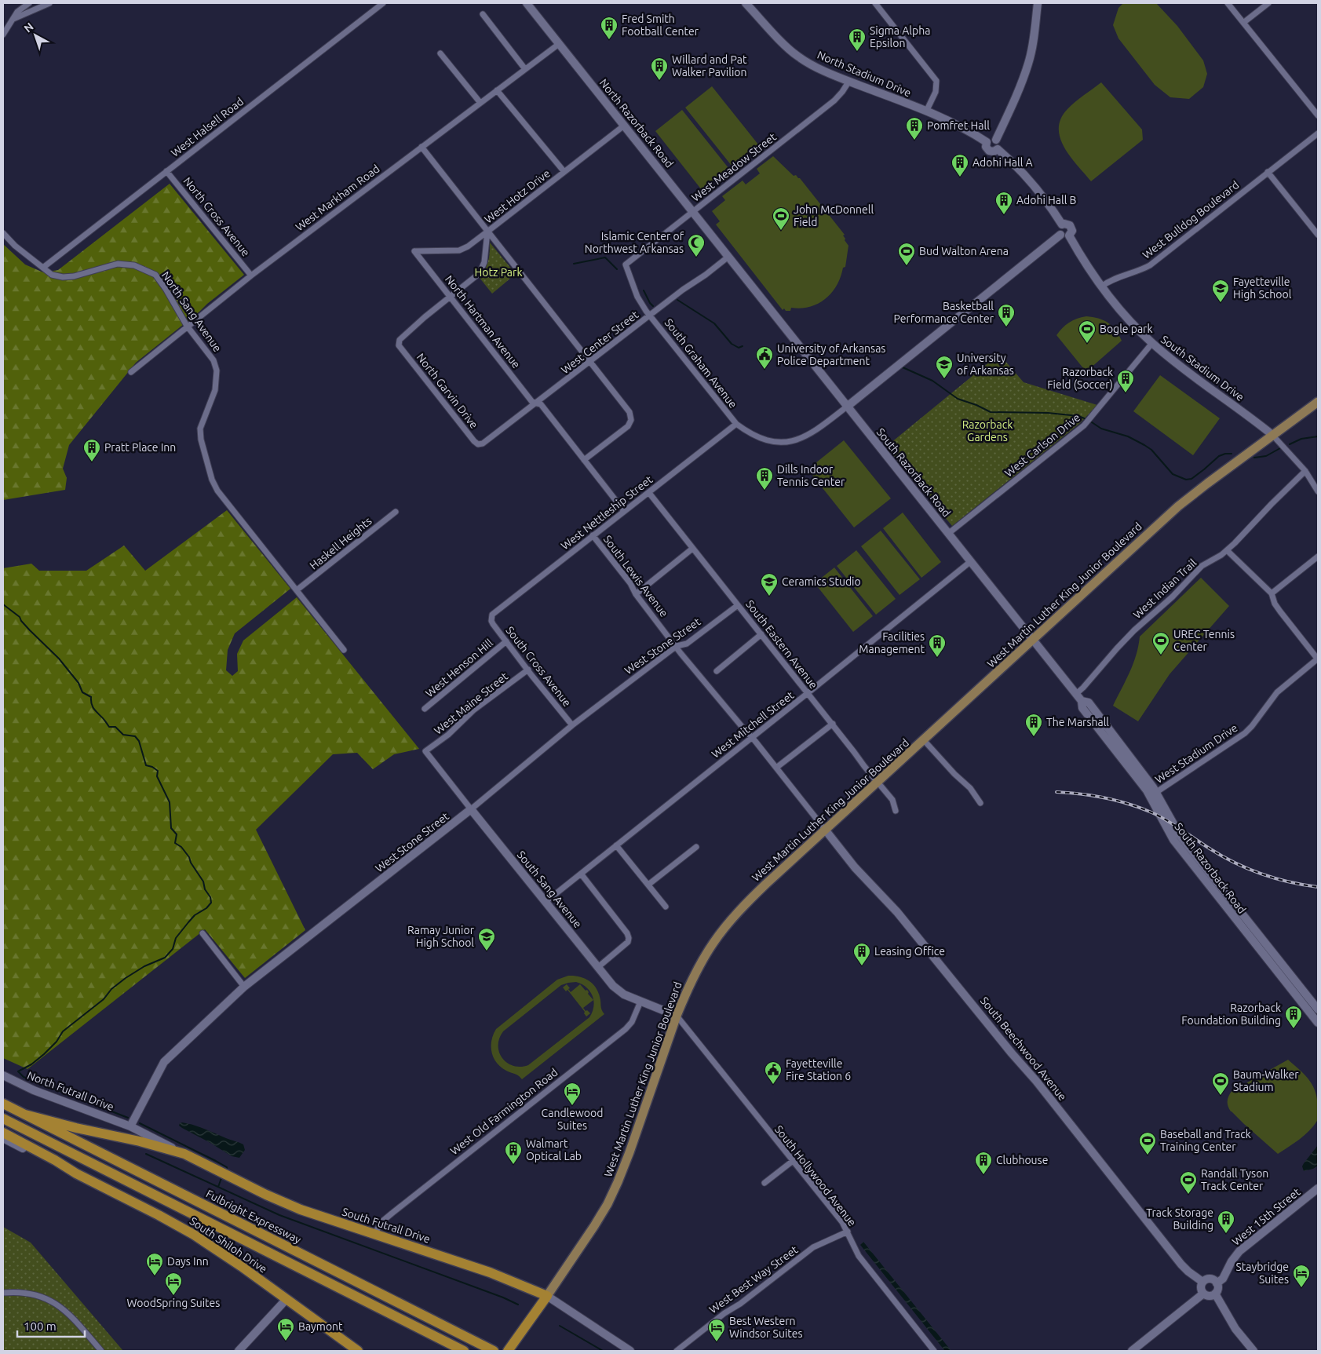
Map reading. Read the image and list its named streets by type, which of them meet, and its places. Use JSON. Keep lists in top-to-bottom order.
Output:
{
  "streets": {
    "highway": [
      "West Martin Luther King Junior Boulevard",
      "Fulbright Expressway",
      "South Futrall Drive",
      "South Shiloh Drive"
    ],
    "street": [
      "North Stadium Drive",
      "North Razorback Road",
      "West Halsell Road",
      "West Meadow Street",
      "West Hotz Drive",
      "West Markham Road",
      "North Cross Avenue",
      "West Bulldog Boulevard",
      "North Sang Avenue",
      "North Hartman Avenue",
      "West Center Street",
      "South Graham Avenue",
      "South Stadium Drive",
      "North Garvin Drive",
      "West Carlson Drive",
      "South Razorback Road",
      "West Nettleship Street",
      "Haskell Heights",
      "South Lewis Avenue",
      "West Indian Trail",
      "South Eastern Avenue",
      "West Stone Street",
      "South Cross Avenue",
      "West Henson Hill",
      "West Maine Street",
      "West Mitchell Street",
      "West Stadium Drive",
      "South Sang Avenue",
      "South Beechwood Avenue",
      "North Futrall Drive",
      "West Old Farmington Road",
      "South Hollywood Avenue",
      "West 15th Street",
      "West Best Way Street"
    ]
  },
  "crossings": [
    ["North Stadium Drive", "West Meadow Street"],
    ["North Razorback Road", "West Meadow Street"],
    ["North Razorback Road", "West Hotz Drive"],
    ["North Razorback Road", "West Markham Road"],
    ["North Razorback Road", "West Center Street"],
    ["North Razorback Road", "South Razorback Road"],
    ["West Halsell Road", "North Cross Avenue"],
    ["West Halsell Road", "North Sang Avenue"],
    ["West Meadow Street", "South Graham Avenue"],
    ["West Hotz Drive", "North Hartman Avenue"],
    ["West Hotz Drive", "North Garvin Drive"],
    ["West Markham Road", "North Cross Avenue"],
    ["West Markham Road", "North Sang Avenue"],
    ["West Bulldog Boulevard", "South Stadium Drive"],
    ["North Sang Avenue", "Haskell Heights"],
    ["North Hartman Avenue", "West Center Street"],
    ["North Hartman Avenue", "West Nettleship Street"],
    ["West Center Street", "South Graham Avenue"],
    ["West Center Street", "North Garvin Drive"],
    ["West Center Street", "South Razorback Road"],
    ["South Graham Avenue", "South Razorback Road"],
    ["South Graham Avenue", "West Nettleship Street"],
    ["South Stadium Drive", "West Carlson Drive"],
    ["South Stadium Drive", "West Indian Trail"],
    ["South Stadium Drive", "West Martin Luther King Junior Boulevard"],
    ["West Carlson Drive", "South Razorback Road"],
    ["South Razorback Road", "West Indian Trail"],
    ["South Razorback Road", "West Martin Luther King Junior Boulevard"],
    ["South Razorback Road", "West Mitchell Street"],
    ["South Razorback Road", "West Stadium Drive"],
    ["West Nettleship Street", "South Lewis Avenue"],
    ["West Nettleship Street", "South Eastern Avenue"],
    ["West Nettleship Street", "South Cross Avenue"],
    ["South Lewis Avenue", "West Martin Luther King Junior Boulevard"],
    ["South Lewis Avenue", "West Stone Street"],
    ["South Lewis Avenue", "West Mitchell Street"],
    ["South Lewis Avenue", "South Beechwood Avenue"],
    ["West Martin Luther King Junior Boulevard", "South Eastern Avenue"],
    ["West Martin Luther King Junior Boulevard", "South Sang Avenue"],
    ["West Martin Luther King Junior Boulevard", "South Beechwood Avenue"],
    ["West Martin Luther King Junior Boulevard", "South Hollywood Avenue"],
    ["West Martin Luther King Junior Boulevard", "South Futrall Drive"],
    ["South Eastern Avenue", "West Stone Street"],
    ["South Eastern Avenue", "West Mitchell Street"],
    ["West Stone Street", "South Cross Avenue"],
    ["West Stone Street", "South Sang Avenue"],
    ["West Stone Street", "North Futrall Drive"],
    ["West Stone Street", "South Futrall Drive"],
    ["South Cross Avenue", "West Henson Hill"],
    ["South Cross Avenue", "West Maine Street"],
    ["West Maine Street", "South Sang Avenue"],
    ["West Mitchell Street", "South Sang Avenue"],
    ["South Sang Avenue", "West Old Farmington Road"],
    ["South Sang Avenue", "South Hollywood Avenue"],
    ["South Beechwood Avenue", "West 15th Street"],
    ["North Futrall Drive", "South Futrall Drive"],
    ["West Old Farmington Road", "South Futrall Drive"],
    ["South Hollywood Avenue", "West Best Way Street"]
  ],
  "parks": ["Hotz Park", "Razorback Gardens"],
  "places": {
    "building": [
      "Fred Smith Football Center",
      "Sigma Alpha Epsilon",
      "Willard and Pat Walker Pavilion",
      "Pomfret Hall",
      "Adohi Hall A",
      "Adohi Hall B",
      "Basketball Performance Center",
      "Razorback Field (Soccer)",
      "Pratt Place Inn",
      "Dills Indoor Tennis Center",
      "Facilities Management",
      "The Marshall",
      "Leasing Office",
      "Razorback Foundation Building",
      "Walmart Optical Lab",
      "Clubhouse",
      "Track Storage Building"
    ],
    "sports": [
      "John McDonnell Field",
      "Bud Walton Arena",
      "Bogle park",
      "UREC Tennis Center",
      "Baum-Walker Stadium",
      "Baseball and Track Training Center",
      "Randall Tyson Track Center"
    ],
    "mosque": ["Islamic Center of Northwest Arkansas"],
    "school or university": [
      "Fayetteville High School",
      "University of Arkansas",
      "Ceramics Studio",
      "Ramay Junior High School"
    ],
    "public building": ["University of Arkansas Police Department", "Fayetteville Fire Station 6"],
    "hotel": [
      "Candlewood Suites",
      "Days Inn",
      "Staybridge Suites",
      "WoodSpring Suites",
      "Baymont",
      "Best Western Windsor Suites"
    ]
  },
  "scale_bar": "100 m",
  "north": "top left"
}
